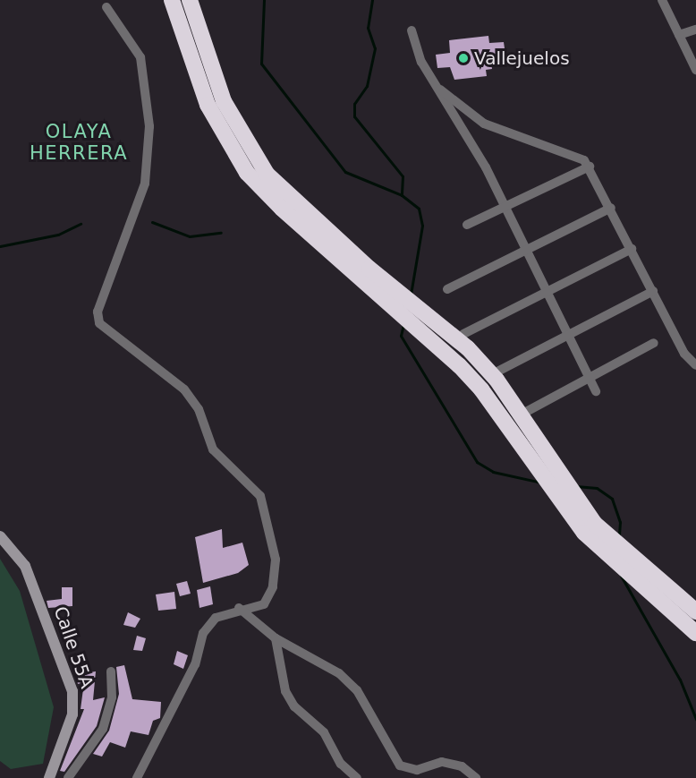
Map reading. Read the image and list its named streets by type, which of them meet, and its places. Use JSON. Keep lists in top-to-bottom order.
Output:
{
  "streets": {
    "street": ["Calle 55A"]
  },
  "districts": ["OLAYA HERRERA"],
  "places": ["Vallejuelos"]
}
